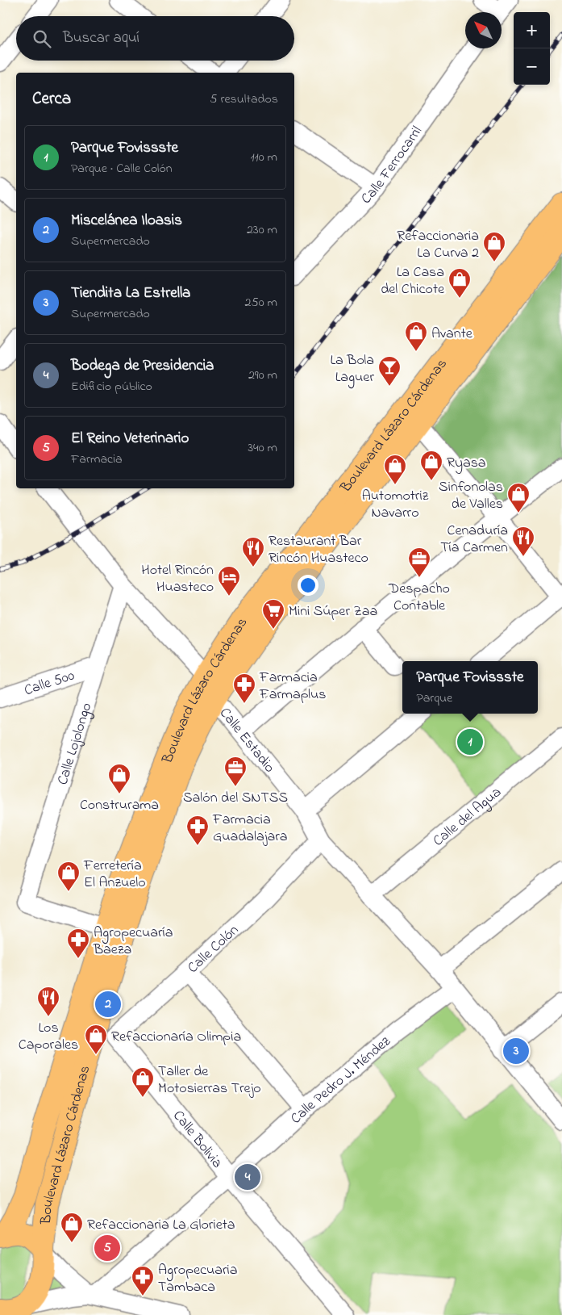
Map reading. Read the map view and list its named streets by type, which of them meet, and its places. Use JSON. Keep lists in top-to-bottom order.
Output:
{
  "streets": {
    "main road": ["Boulevard Lázaro Cárdenas"],
    "street": [
      "Calle Ferrocarril",
      "Calle 500",
      "Calle Estadio",
      "Calle Lojolongo",
      "Calle del Agua",
      "Calle Colón",
      "Calle Pedro J. Méndez",
      "Calle Bolivia"
    ]
  },
  "crossings": [
    ["Boulevard Lázaro Cárdenas", "Calle Estadio"],
    ["Boulevard Lázaro Cárdenas", "Calle Lojolongo"],
    ["Calle 500", "Calle Lojolongo"],
    ["Calle Estadio", "Calle Lojolongo"],
    ["Calle Estadio", "Calle del Agua"],
    ["Calle Estadio", "Calle Colón"],
    ["Calle Colón", "Calle Bolivia"],
    ["Calle Pedro J. Méndez", "Calle Bolivia"]
  ],
  "places": {
    "shop": [
      "Refaccionaria La Curva 2",
      "La Casa del Chicote",
      "Avante",
      "Ryasa",
      "Automotriz Navarro",
      "Sinfonolas de Valles",
      "Construrama",
      "Ferretería El Anzuelo",
      "Refaccionaría Olimpia",
      "Taller de Motosierras Trejo",
      "Refaccionaria La Glorieta"
    ],
    "bar": ["La Bola Laguer"],
    "restaurant": ["Cenaduría Tía Carmen", "Restaurant Bar Rincón Huasteco", "Los Caporales"],
    "office": ["Despacho Contable", "Salón del SNTSS"],
    "hotel": ["Hotel Rincón Huasteco"],
    "supermarket": ["Mini Súper Zaa"],
    "pharmacy": [
      "Farmacia Farmaplus",
      "Farmacia Guadalajara",
      "Agropecuaría Baeza",
      "Agropecuaria Tambaca"
    ]
  },
  "north": "top left",
  "page": {
    "map_buttons": ["+", "−"],
    "search": "Buscar aquí",
    "heading": ["Cerca", "5 resultados"],
    "list": [
      {
        "mark": "1",
        "name": "Parque Fovissste",
        "note": "Parque · Calle Colón",
        "value": "110 m"
      },
      {
        "mark": "2",
        "name": "Miscelánea Iloasis",
        "note": "Supermercado",
        "value": "230 m"
      },
      {
        "mark": "3",
        "name": "Tiendita La Estrella",
        "note": "Supermercado",
        "value": "250 m"
      },
      {
        "mark": "4",
        "name": "Bodega de Presidencia",
        "note": "Edificio público",
        "value": "290 m"
      },
      {
        "mark": "5",
        "name": "El Reino Veterinario",
        "note": "Farmacia",
        "value": "340 m"
      }
    ],
    "popup": ["Parque Fovissste", "Parque"],
    "pins": [
      "1",
      "2",
      "3",
      "4",
      "5"
    ]
  }
}
